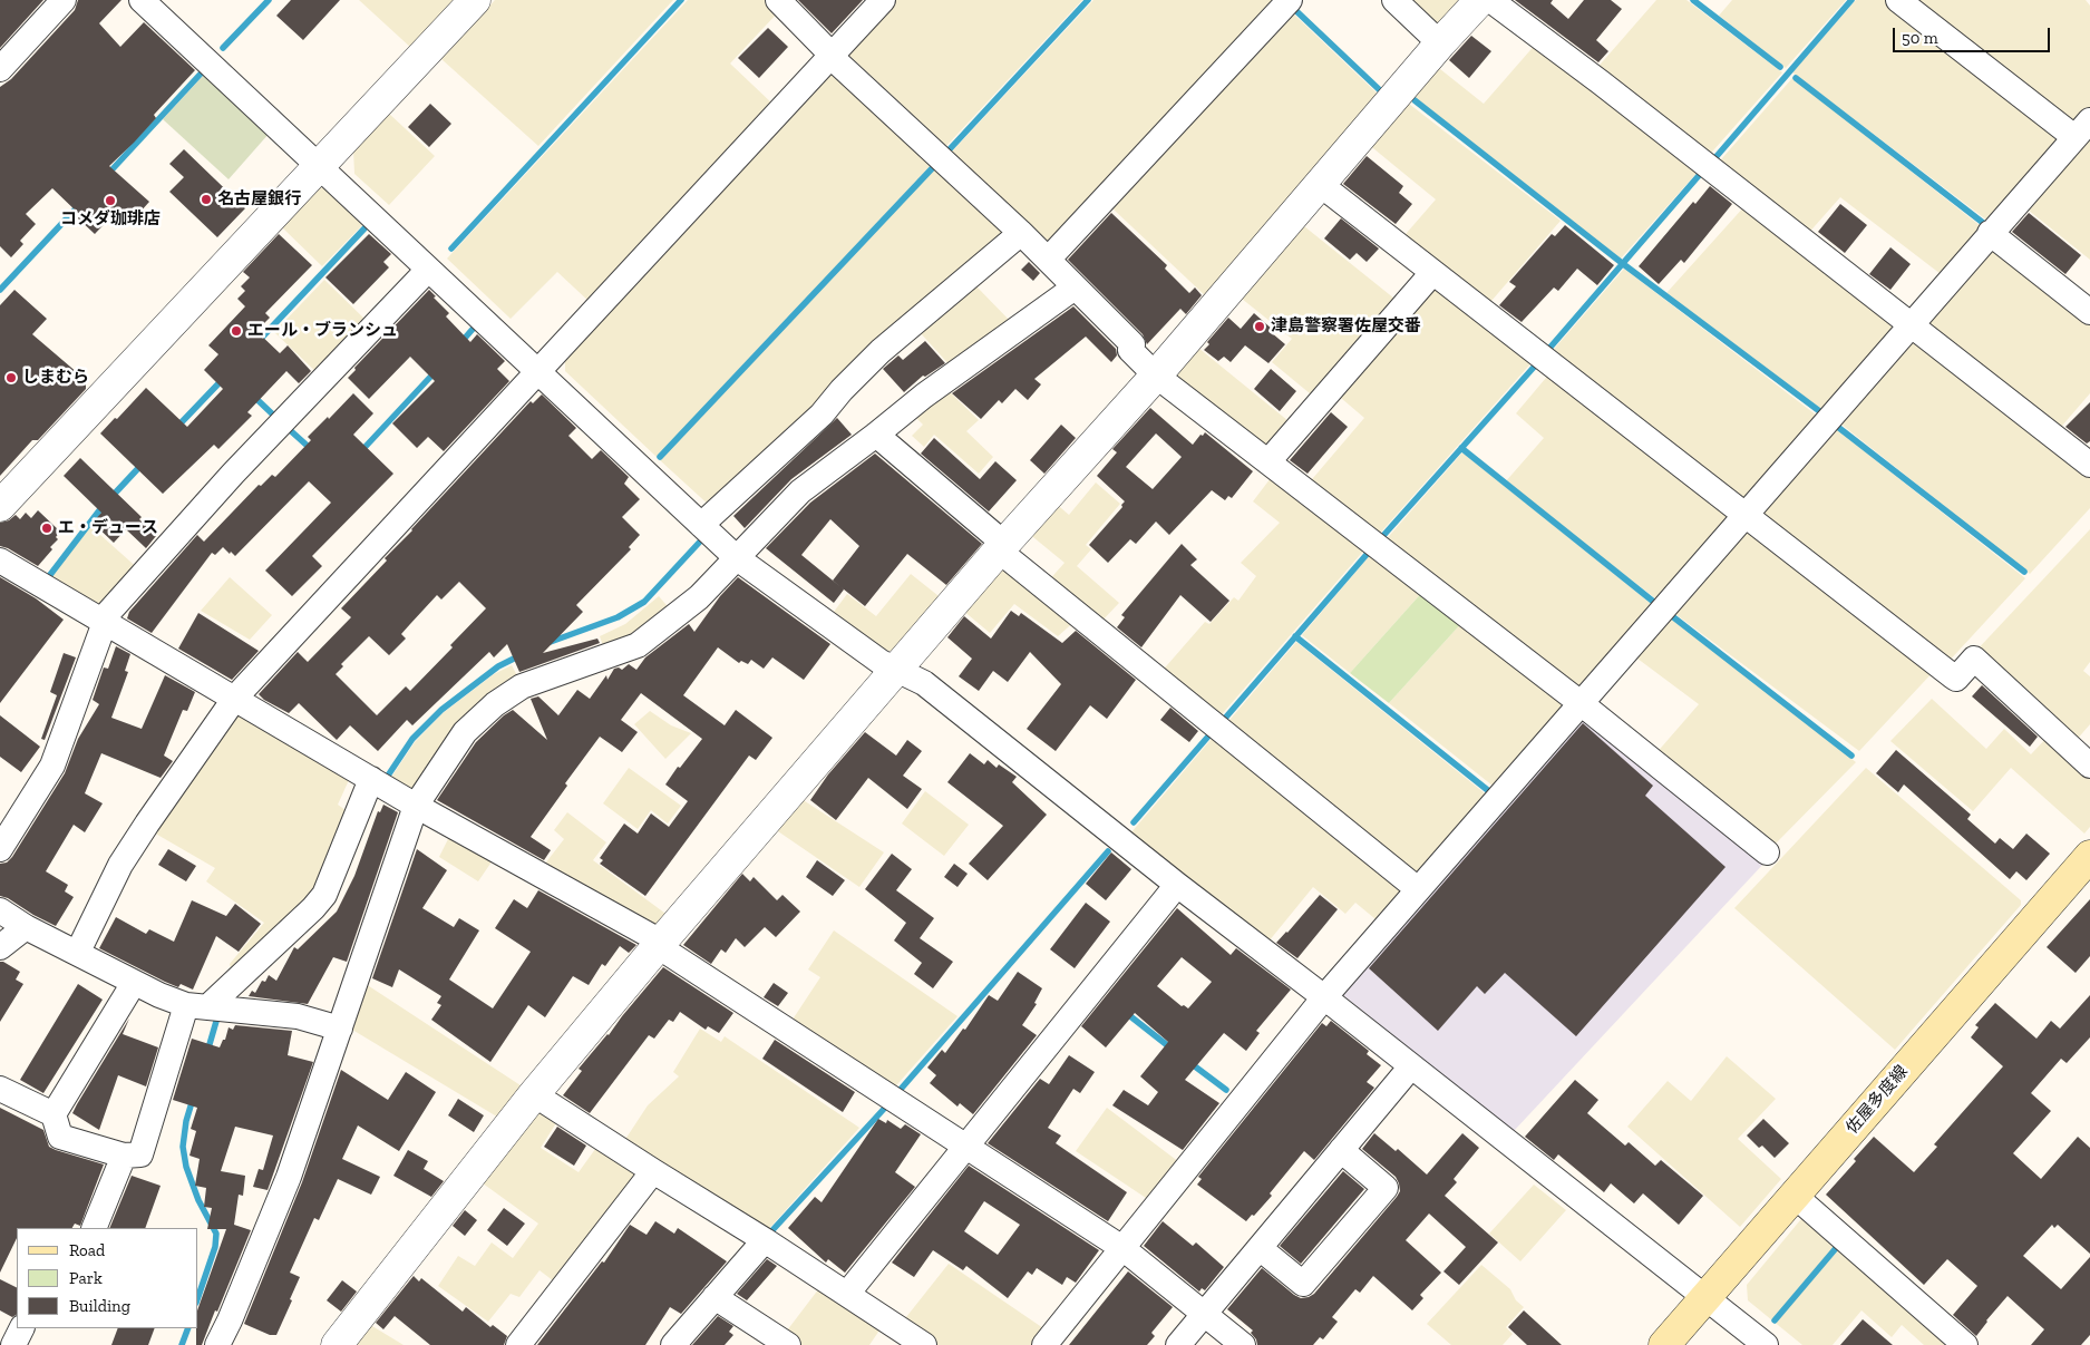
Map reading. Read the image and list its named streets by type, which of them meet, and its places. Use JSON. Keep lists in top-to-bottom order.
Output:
{
  "streets": {
    "main road": ["佐屋多度線"]
  },
  "places": [
    "名古屋銀行",
    "コメダ珈琲店",
    "津島警察署佐屋交番",
    "エール・ブランシュ",
    "しまむら",
    "エ・デュース"
  ],
  "legend": ["Road", "Park", "Building"],
  "scale_bar": "50 m"
}
